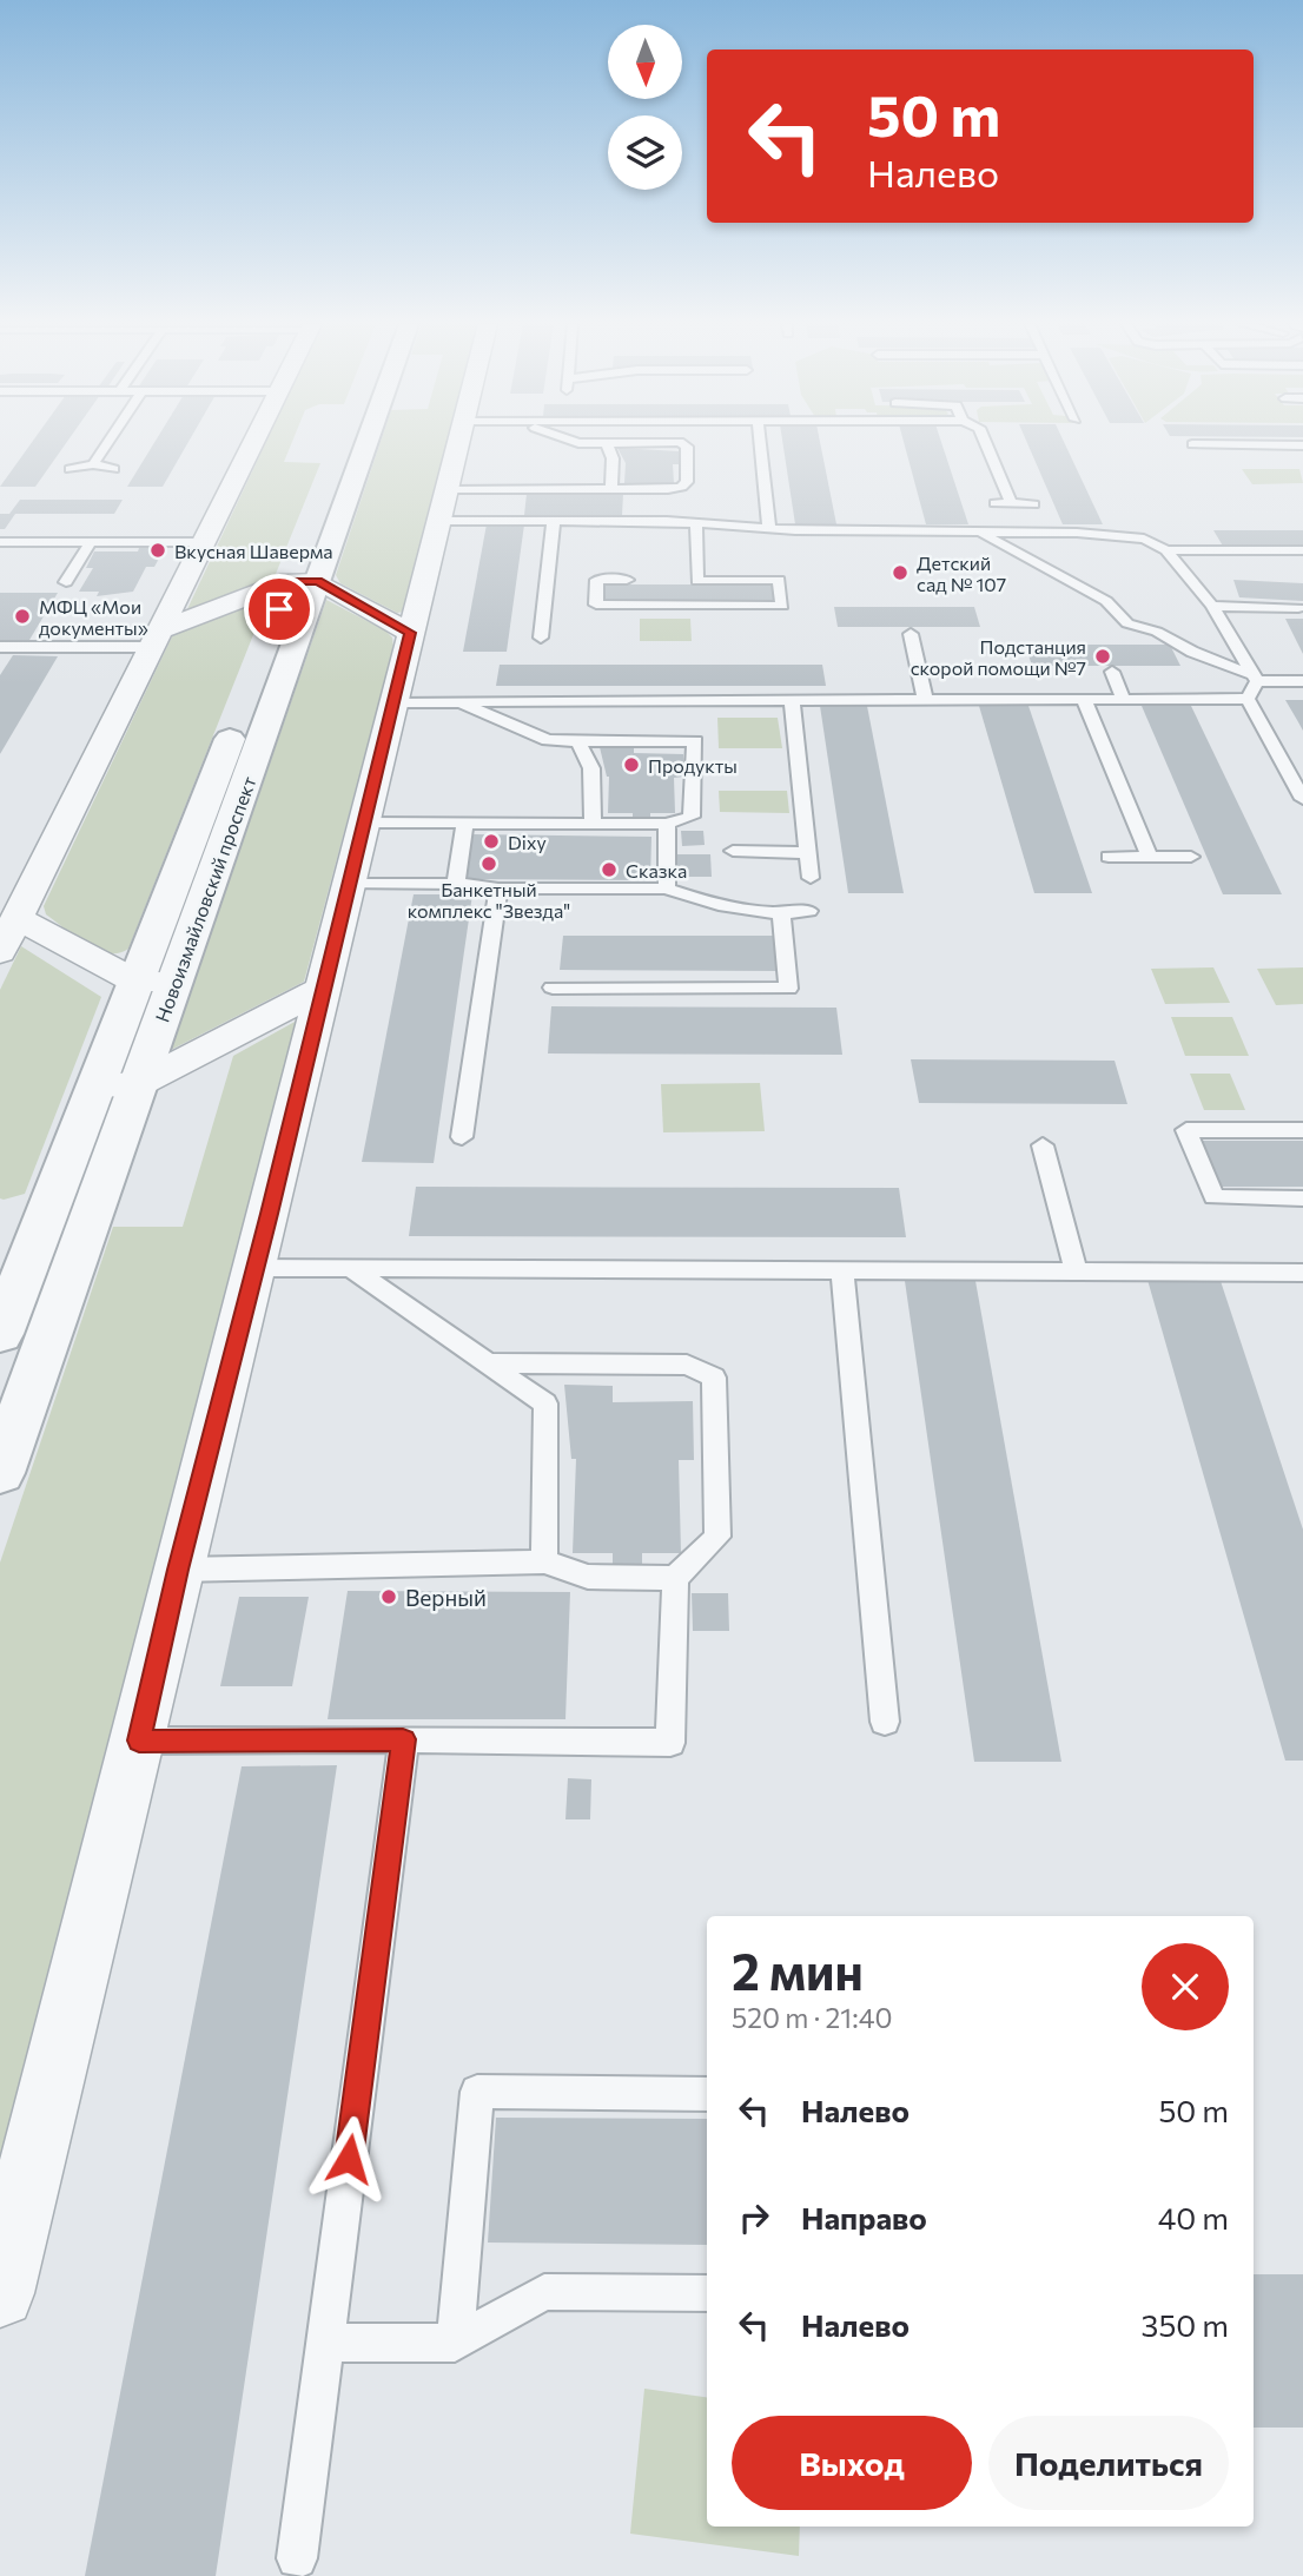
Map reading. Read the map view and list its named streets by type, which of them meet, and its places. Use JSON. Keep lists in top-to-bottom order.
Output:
{
  "streets": {
    "street": ["Новоизмайловский проспект"]
  },
  "places": [
    "Вкусная Шаверма",
    "Детский сад № 107",
    "МФЦ «Мои документы»",
    "Подстанция скорой помощи №7",
    "Продукты",
    "Dixy",
    "Банкетный комплекс \"Звезда\"",
    "Сказка",
    "Верный"
  ],
  "north": "bottom",
  "page": {
    "turn": ["50 m", "Налево"],
    "heading": ["2 мин", "520 m · 21:40"],
    "list": [
      {
        "name": "Налево",
        "value": "50 m"
      },
      {
        "name": "Направо",
        "value": "40 m"
      },
      {
        "name": "Налево",
        "value": "350 m"
      }
    ],
    "buttons": ["Выход", "Поделиться"]
  }
}
